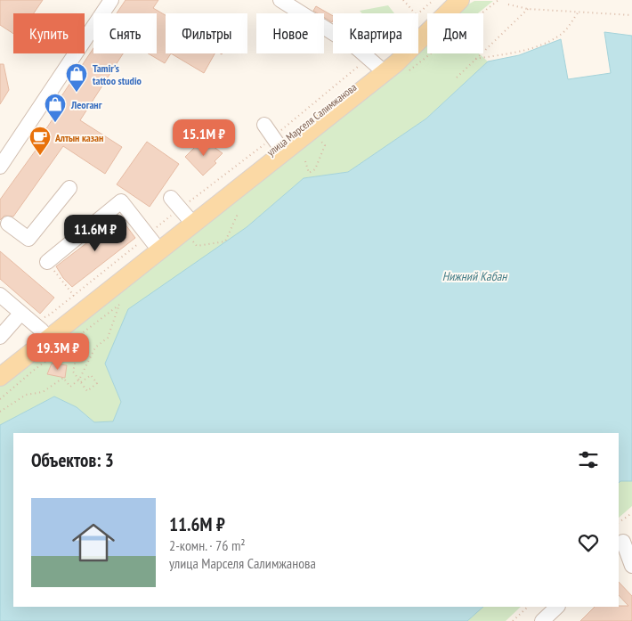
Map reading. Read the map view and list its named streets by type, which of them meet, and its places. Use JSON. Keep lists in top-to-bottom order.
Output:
{
  "streets": {
    "main road": ["улица Марселя Салимжанова"]
  },
  "water": ["Нижний Кабан"],
  "places": {
    "shop": ["Tamir's tattoo studio", "Леоганг"],
    "cafe": ["Алтын казан"]
  },
  "page": {
    "chip": [
      "Купить",
      "Снять",
      "Фильтры",
      "Новое",
      "Квартира",
      "Дом"
    ],
    "price": ["15.1M ₽", "11.6M ₽", "19.3M ₽"],
    "heading": "Объектов: 3",
    "list": [
      {
        "name": "11.6M ₽",
        "note": "2-комн. · 76 m² · улица Марселя Салимжанова"
      }
    ]
  }
}
